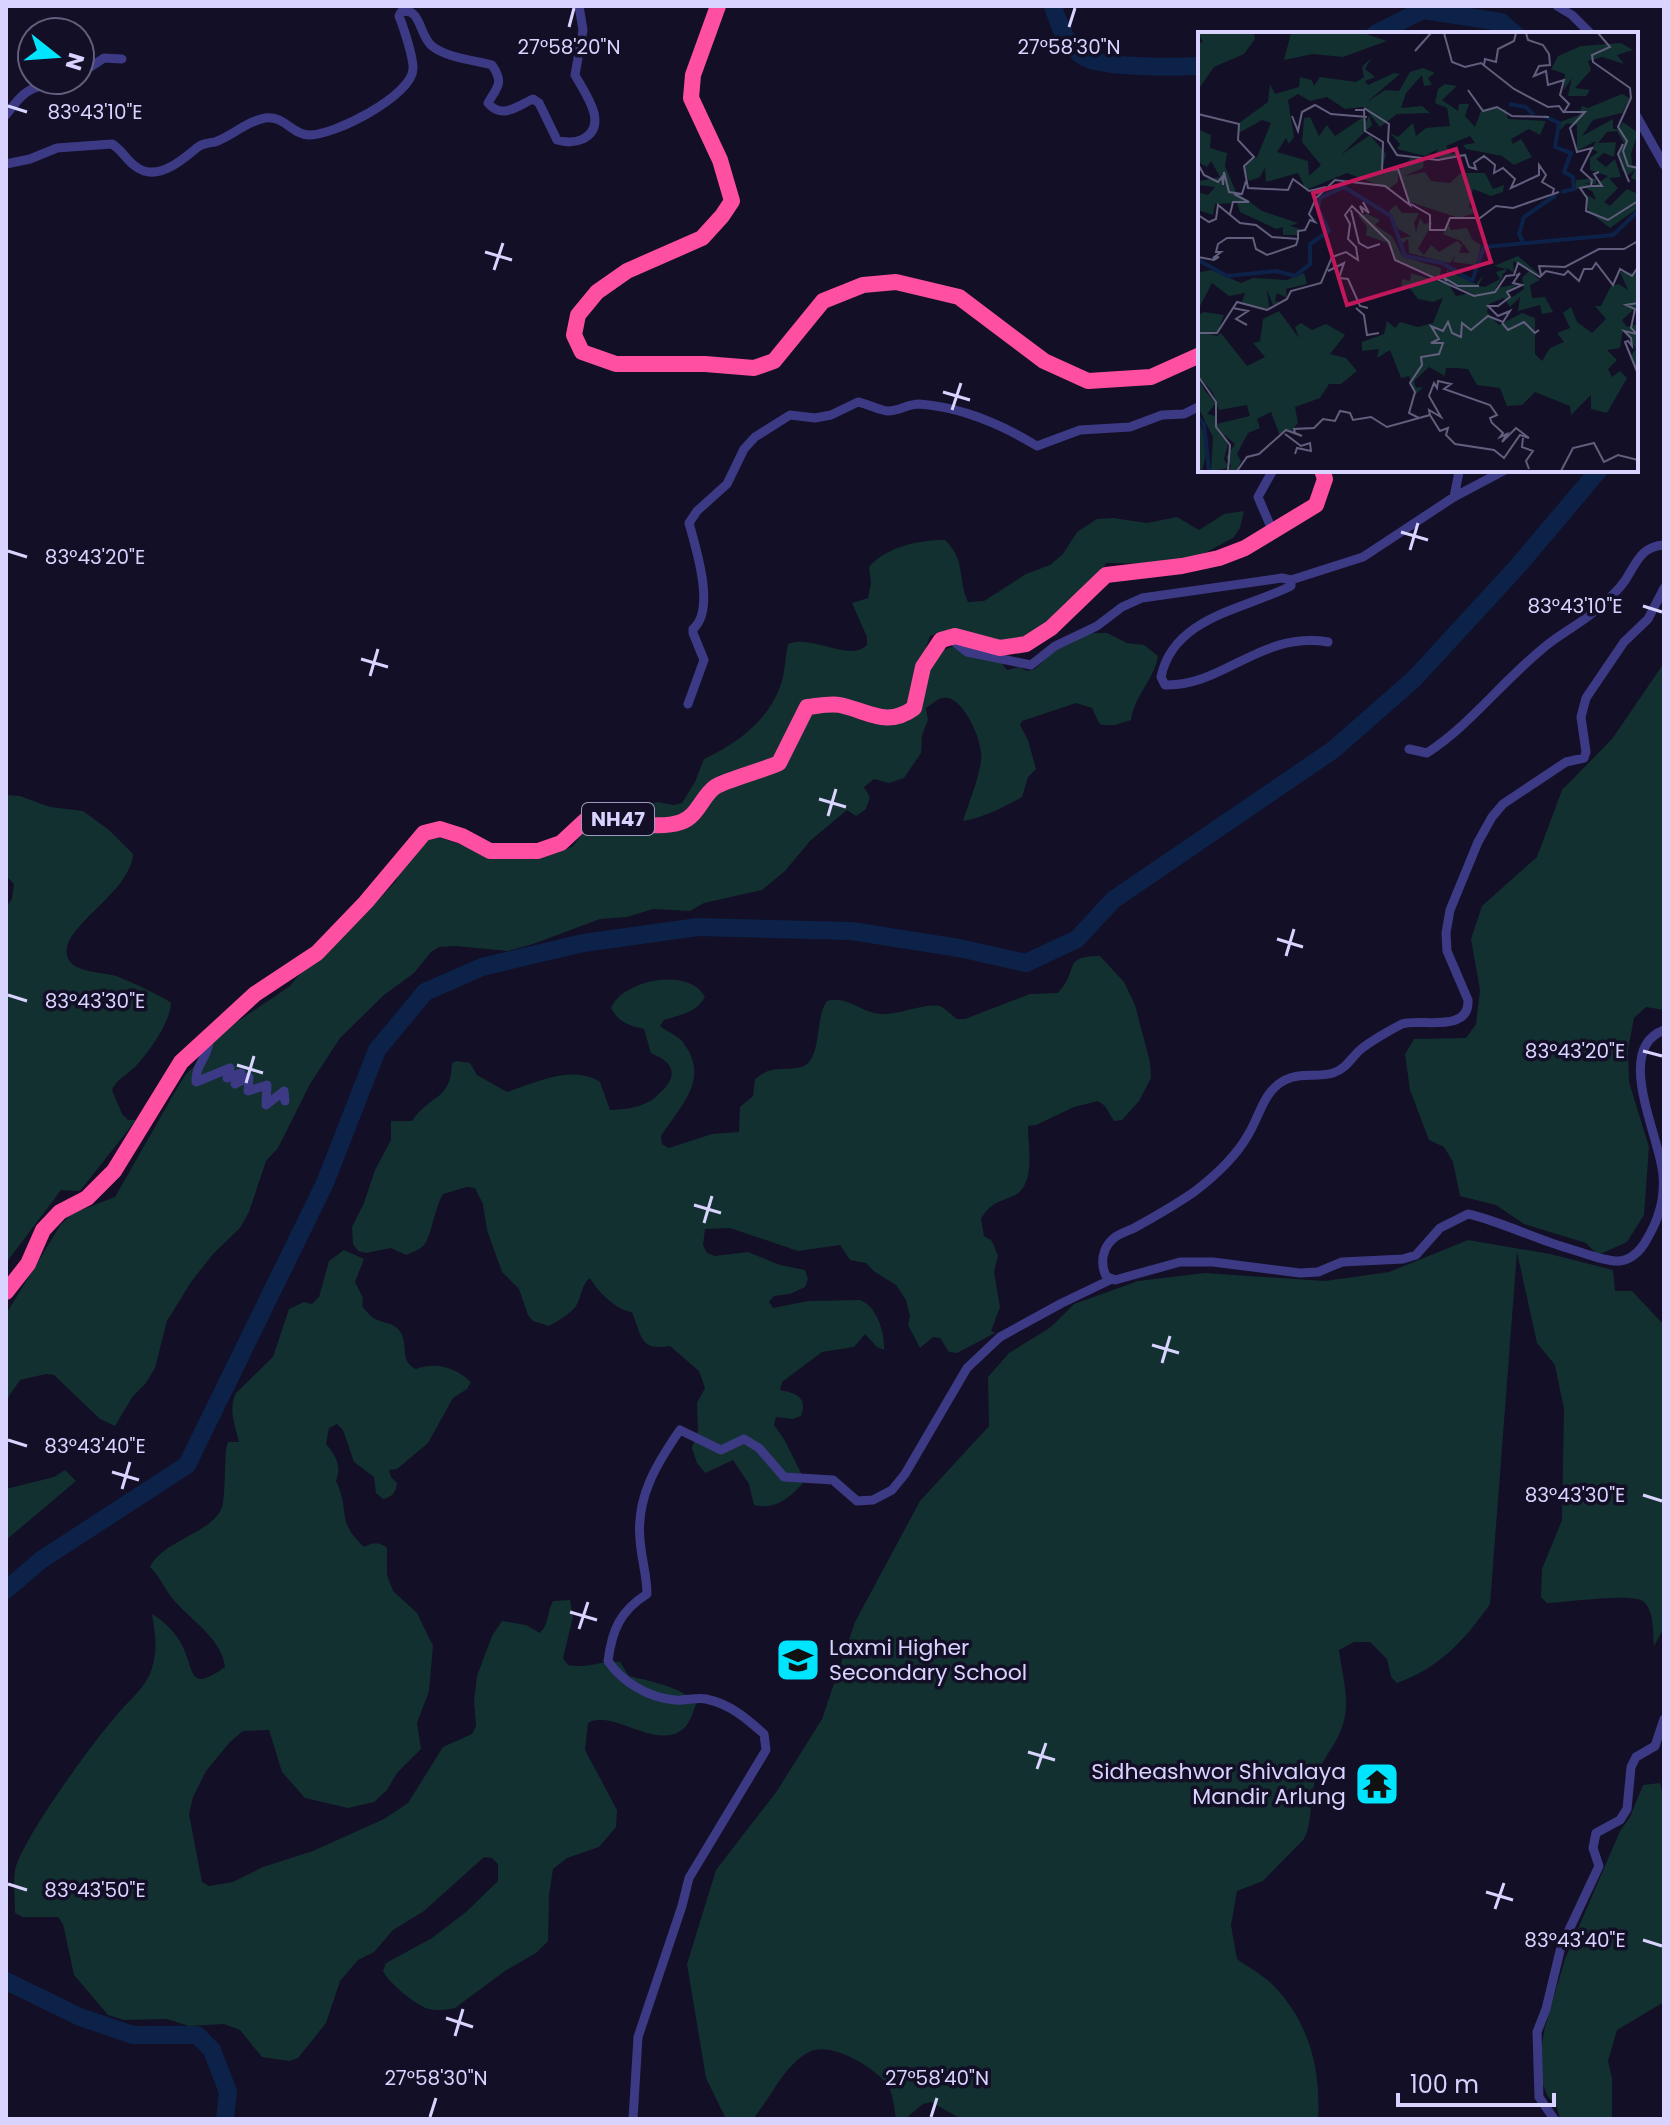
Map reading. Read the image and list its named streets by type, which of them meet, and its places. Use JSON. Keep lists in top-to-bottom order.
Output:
{
  "streets": {
    "highway": ["NH47"]
  },
  "places": {
    "school or university": ["Laxmi Higher Secondary School"],
    "temple": ["Sidheashwor Shivalaya Mandir Arlung"]
  },
  "scale_bar": "100 m",
  "north": "right",
  "coordinates": [
    "27°58'20\"N",
    "27°58'30\"N",
    "83°43'10\"E",
    "83°43'20\"E",
    "83°43'30\"E",
    "83°43'40\"E",
    "83°43'50\"E",
    "27°58'40\"N"
  ]
}
